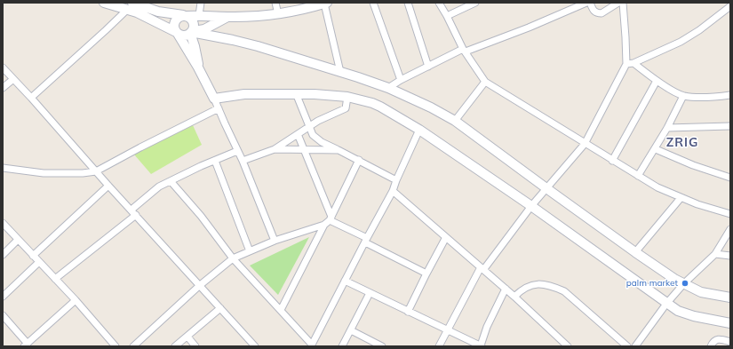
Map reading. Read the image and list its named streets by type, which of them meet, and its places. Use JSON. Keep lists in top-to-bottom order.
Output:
{
  "districts": ["ZRIG"],
  "places": ["palm market"]
}
